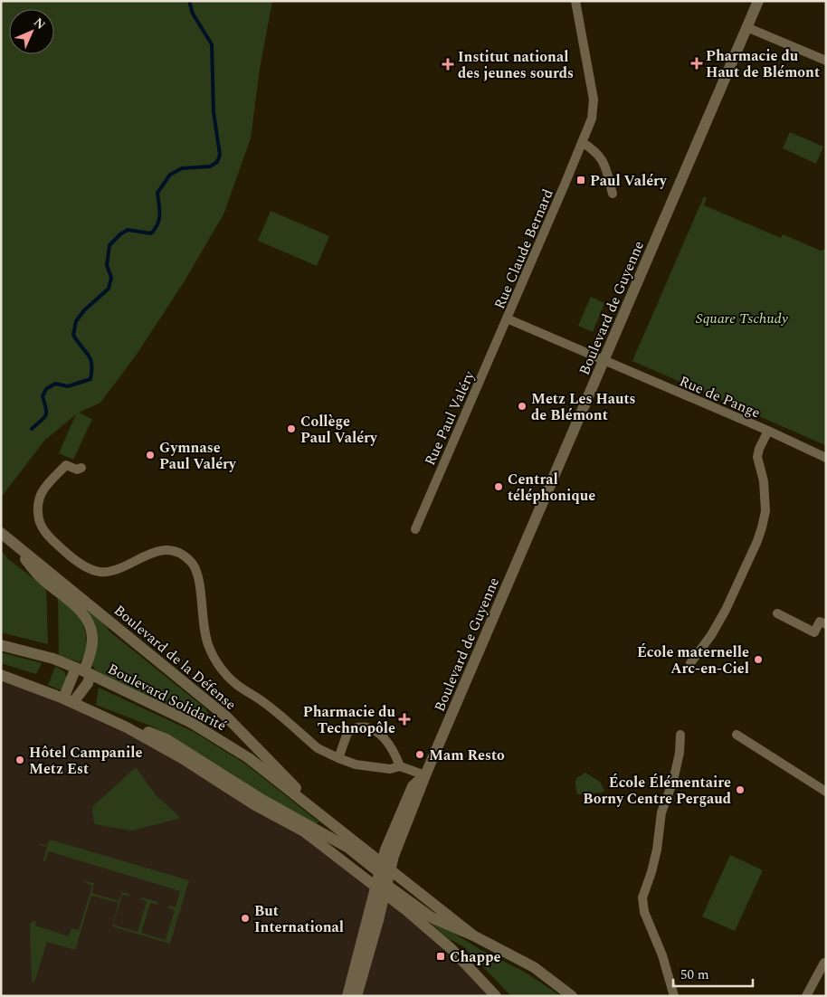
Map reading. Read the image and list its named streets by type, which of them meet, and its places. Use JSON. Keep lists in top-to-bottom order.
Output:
{
  "streets": {
    "main road": ["Boulevard de Guyenne", "Boulevard de la Défense", "Boulevard Solidarité"],
    "street": ["Rue Claude Bernard", "Rue de Pange", "Rue Paul Valéry"]
  },
  "crossings": [
    ["Rue Claude Bernard", "Boulevard de Guyenne"],
    ["Rue Claude Bernard", "Rue de Pange"],
    ["Rue Claude Bernard", "Rue Paul Valéry"],
    ["Boulevard de Guyenne", "Rue de Pange"],
    ["Boulevard de Guyenne", "Boulevard Solidarité"],
    ["Boulevard de la Défense", "Boulevard Solidarité"]
  ],
  "parks": ["Square Tschudy"],
  "places": {
    "health": ["Pharmacie du Haut de Blémont", "Institut national des jeunes sourds", "Pharmacie du Technopôle"],
    "transit": ["Paul Valéry", "Chappe"],
    "other": [
      "Metz Les Hauts de Blémont",
      "Collège Paul Valéry",
      "Gymnase Paul Valéry",
      "Central téléphonique",
      "École maternelle Arc-en-Ciel",
      "Mam Resto",
      "Hôtel Campanile Metz Est",
      "École Élémentaire Borny Centre Pergaud",
      "But International"
    ]
  },
  "scale_bar": "50 m",
  "north": "top right"
}
